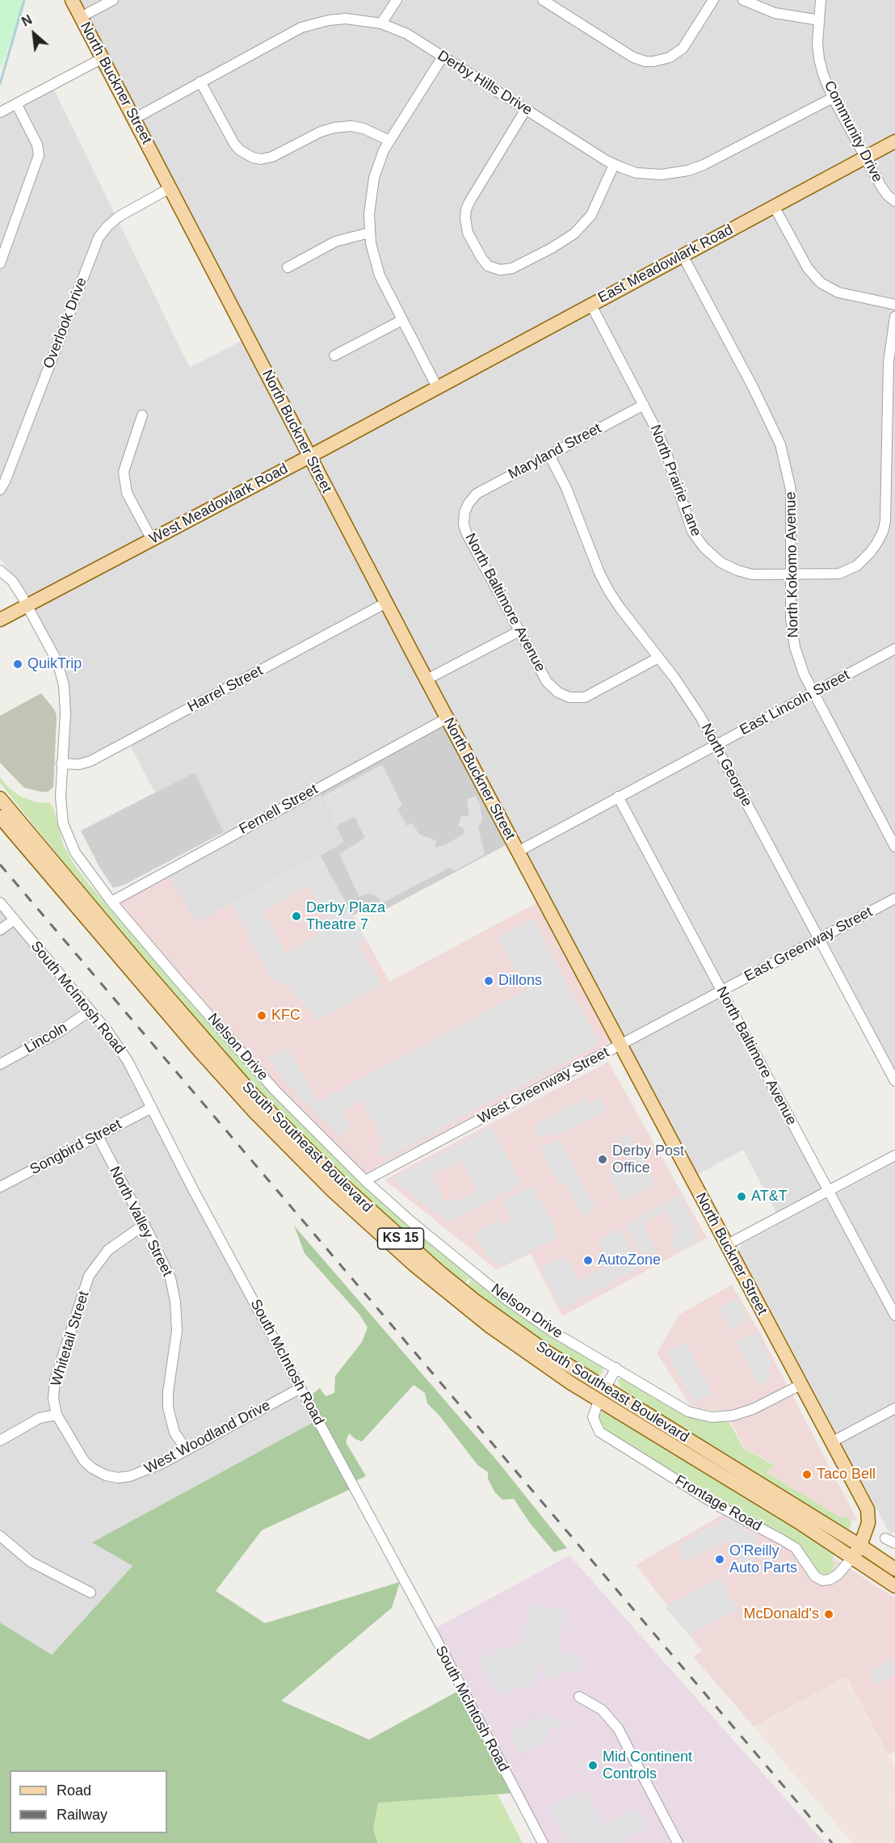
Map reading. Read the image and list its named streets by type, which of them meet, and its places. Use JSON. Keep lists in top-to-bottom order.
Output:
{
  "streets": {
    "main road": [
      "North Buckner Street",
      "East Meadowlark Road",
      "West Meadowlark Road",
      "South Southeast Boulevard",
      "KS 15"
    ],
    "street": [
      "Derby Hills Drive",
      "Community Drive",
      "Overlook Drive",
      "Maryland Street",
      "North Prairie Lane",
      "North Kokomo Avenue",
      "North Baltimore Avenue",
      "Harrel Street",
      "East Lincoln Street",
      "North Georgie",
      "Fernell Street",
      "East Greenway Street",
      "South McIntosh Road",
      "Lincoln",
      "Nelson Drive",
      "West Greenway Street",
      "Songbird Street",
      "North Valley Street",
      "Whitetail Street",
      "West Woodland Drive",
      "Frontage Road"
    ]
  },
  "crossings": [
    ["North Buckner Street", "Derby Hills Drive"],
    ["North Buckner Street", "Overlook Drive"],
    ["North Buckner Street", "West Meadowlark Road"],
    ["North Buckner Street", "Harrel Street"],
    ["North Buckner Street", "East Lincoln Street"],
    ["North Buckner Street", "Fernell Street"],
    ["North Buckner Street", "Nelson Drive"],
    ["North Buckner Street", "West Greenway Street"],
    ["North Buckner Street", "South Southeast Boulevard"],
    ["North Buckner Street", "Frontage Road"],
    ["Derby Hills Drive", "Community Drive"],
    ["Community Drive", "East Meadowlark Road"],
    ["East Meadowlark Road", "North Prairie Lane"],
    ["East Meadowlark Road", "West Meadowlark Road"],
    ["East Meadowlark Road", "North Kokomo Avenue"],
    ["Maryland Street", "North Prairie Lane"],
    ["Maryland Street", "North Baltimore Avenue"],
    ["Maryland Street", "North Georgie"],
    ["North Prairie Lane", "North Kokomo Avenue"],
    ["West Meadowlark Road", "Nelson Drive"],
    ["North Kokomo Avenue", "East Lincoln Street"],
    ["North Baltimore Avenue", "East Lincoln Street"],
    ["North Baltimore Avenue", "North Georgie"],
    ["North Baltimore Avenue", "East Greenway Street"],
    ["North Baltimore Avenue", "West Greenway Street"],
    ["Harrel Street", "Nelson Drive"],
    ["East Lincoln Street", "North Georgie"],
    ["North Georgie", "East Greenway Street"],
    ["Fernell Street", "Nelson Drive"],
    ["East Greenway Street", "West Greenway Street"],
    ["South McIntosh Road", "Lincoln"],
    ["South McIntosh Road", "Songbird Street"],
    ["South McIntosh Road", "West Woodland Drive"],
    ["Nelson Drive", "West Greenway Street"],
    ["Songbird Street", "North Valley Street"],
    ["South Southeast Boulevard", "Frontage Road"],
    ["North Valley Street", "Whitetail Street"],
    ["North Valley Street", "West Woodland Drive"],
    ["Whitetail Street", "West Woodland Drive"]
  ],
  "places": [
    "QuikTrip",
    "Derby Plaza Theatre 7",
    "Dillons",
    "KFC",
    "Derby Post Office",
    "AT&T",
    "AutoZone",
    "Taco Bell",
    "O'Reilly Auto Parts",
    "McDonald's",
    "Mid Continent Controls"
  ],
  "legend": ["Road", "Railway"],
  "north": "top left"
}
